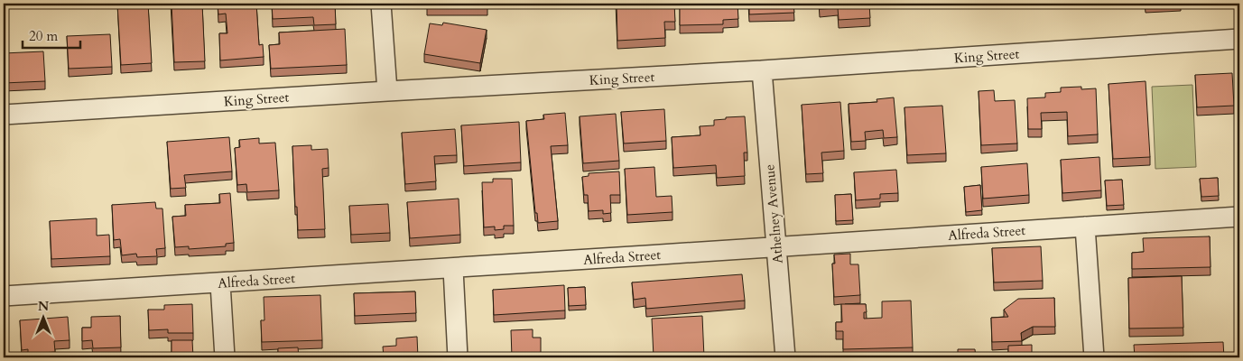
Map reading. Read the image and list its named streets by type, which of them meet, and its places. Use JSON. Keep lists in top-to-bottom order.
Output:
{
  "streets": {
    "street": ["King Street", "Athelney Avenue", "Alfreda Street"]
  },
  "crossings": [
    ["King Street", "Athelney Avenue"],
    ["Athelney Avenue", "Alfreda Street"]
  ],
  "scale_bar": "20 m",
  "north": "top"
}
